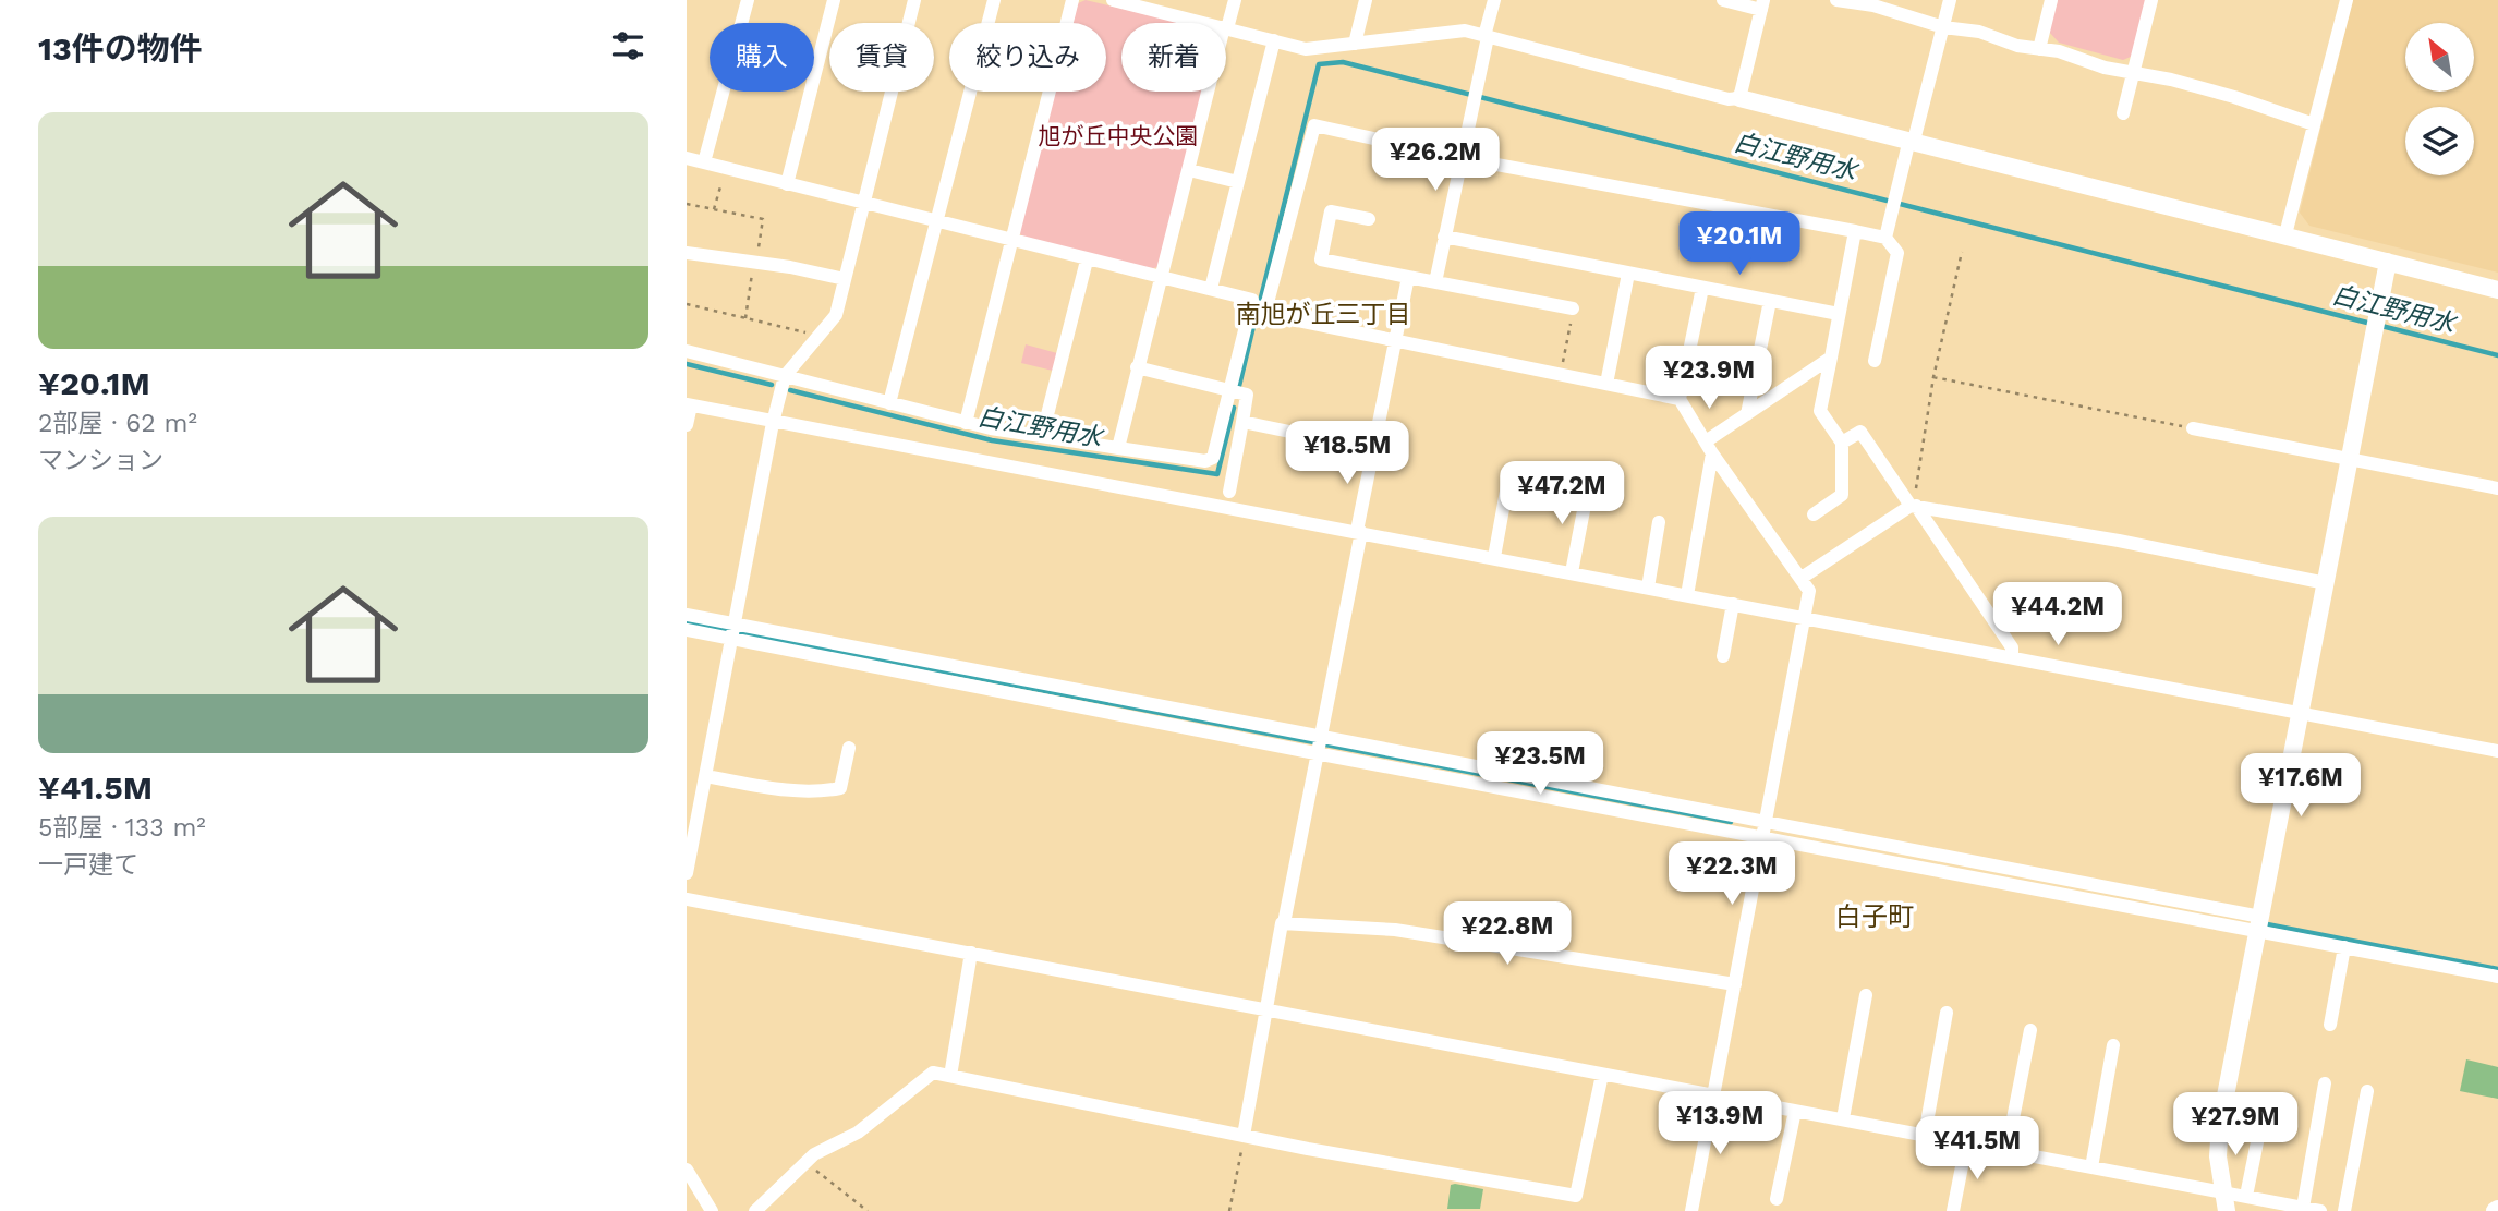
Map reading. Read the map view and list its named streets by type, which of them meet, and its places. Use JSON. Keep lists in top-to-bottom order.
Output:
{
  "districts": ["南旭が丘三丁目", "白子町"],
  "water": ["白江野用水"],
  "parks": ["旭が丘中央公園"],
  "north": "top left",
  "page": {
    "heading": "13件の物件",
    "chip": [
      "購入",
      "賃貸",
      "絞り込み",
      "新着"
    ],
    "list": [
      {
        "name": "¥20.1M",
        "note": "2部屋 · 62 m² · マンション"
      },
      {
        "name": "¥41.5M",
        "note": "5部屋 · 133 m² · 一戸建て"
      }
    ],
    "price": [
      "¥26.2M",
      "¥20.1M",
      "¥23.9M",
      "¥18.5M",
      "¥47.2M",
      "¥44.2M",
      "¥23.5M",
      "¥17.6M",
      "¥22.3M",
      "¥22.8M",
      "¥13.9M",
      "¥27.9M",
      "¥41.5M"
    ]
  }
}
